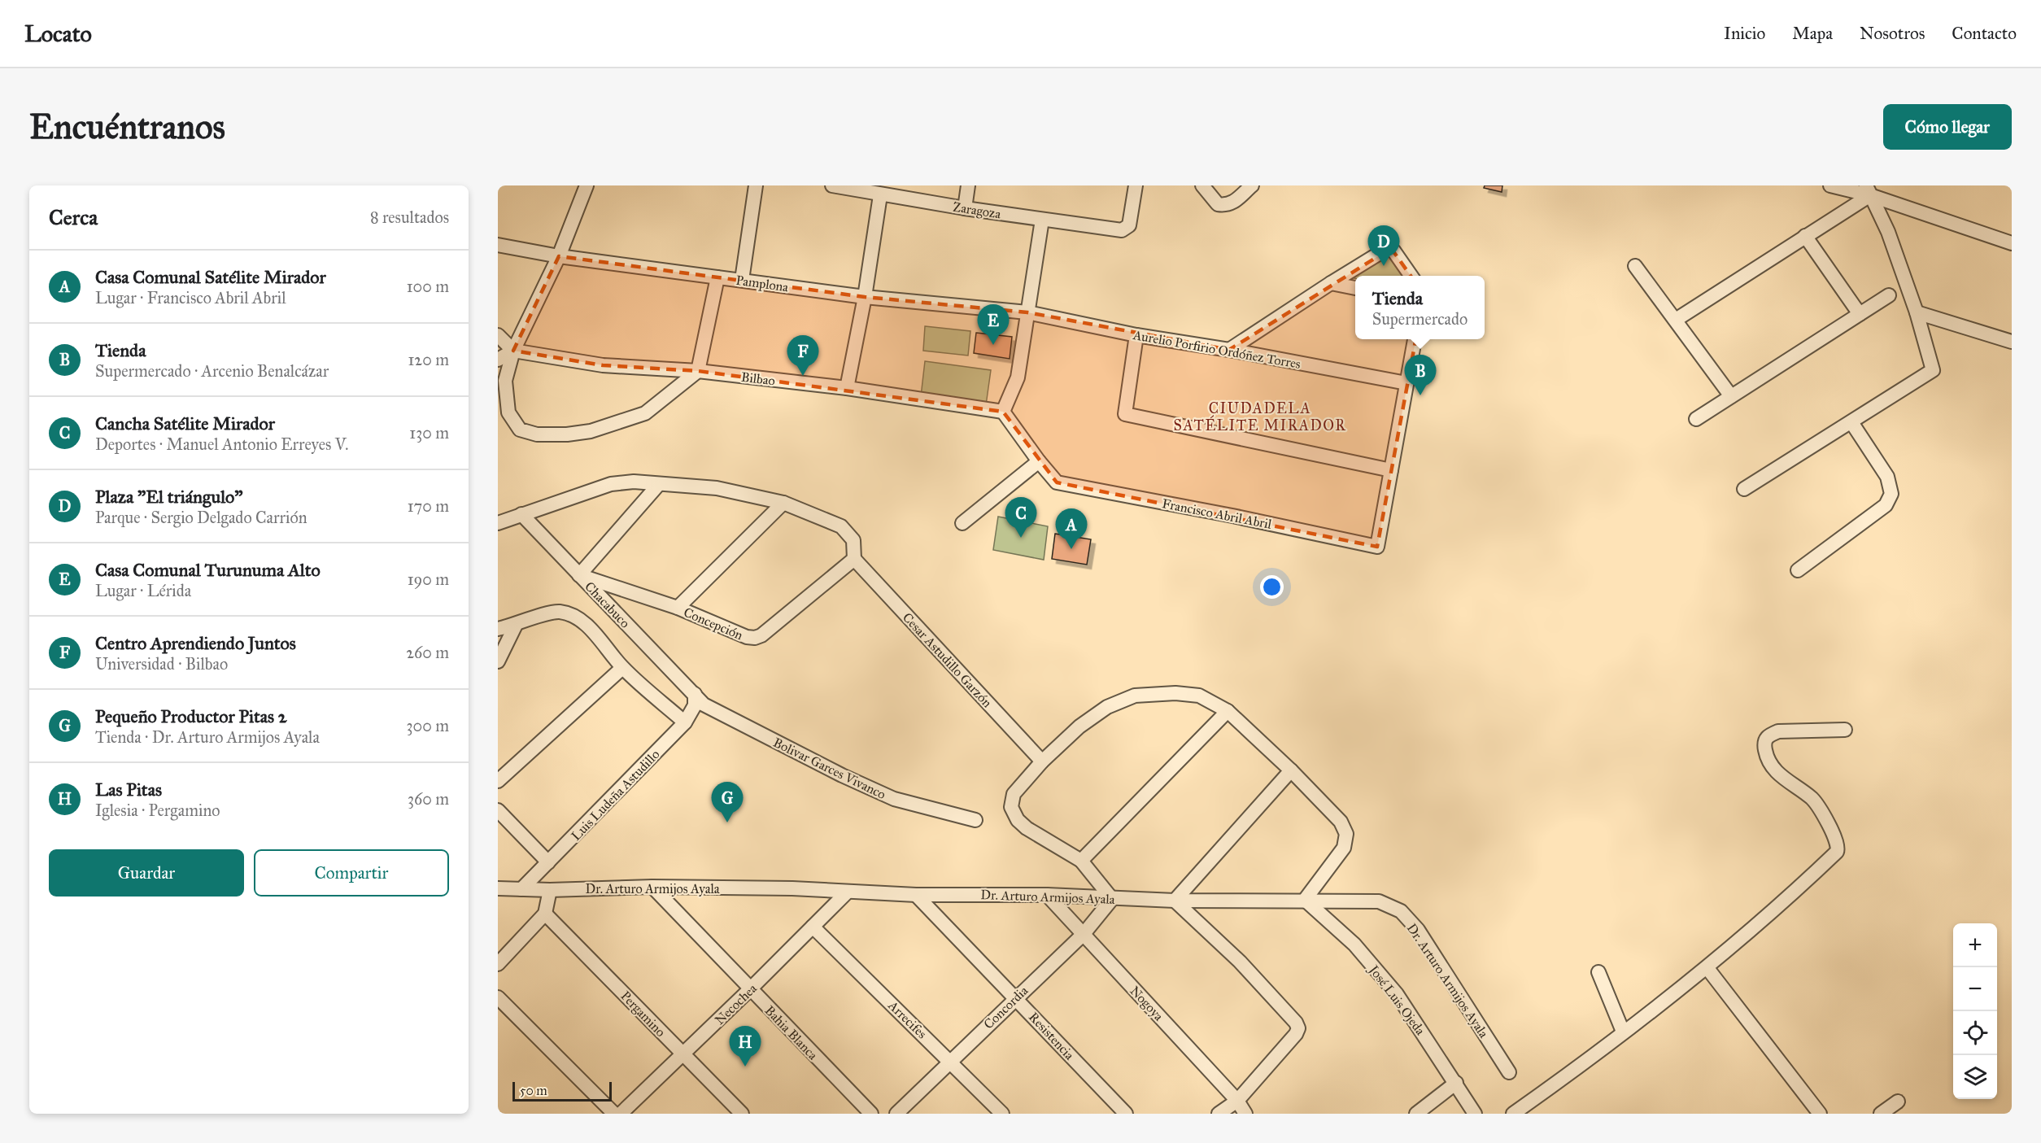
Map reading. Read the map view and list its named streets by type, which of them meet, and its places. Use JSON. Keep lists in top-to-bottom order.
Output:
{
  "streets": {
    "street": [
      "Zaragoza",
      "Pamplona",
      "Aurelio Porfirio Ordóñez Torres",
      "Bilbao",
      "Francisco Abril Abril",
      "Chacabuco",
      "Concepción",
      "Cesar Astudillo Garzón",
      "Bolivar Garces Vivanco",
      "Luis Ludeña Astudillo",
      "Dr. Arturo Armijos Ayala",
      "José Luis Ojeda",
      "Nogoya",
      "Necochea",
      "Concordia",
      "Pergamino",
      "Arrecifes",
      "Bahia Blanca",
      "Resistencia"
    ]
  },
  "crossings": [
    ["Pamplona", "Aurelio Porfirio Ordóñez Torres"],
    ["Chacabuco", "Concepción"],
    ["Chacabuco", "Bolivar Garces Vivanco"],
    ["Chacabuco", "Luis Ludeña Astudillo"],
    ["Concepción", "Cesar Astudillo Garzón"],
    ["Bolivar Garces Vivanco", "Luis Ludeña Astudillo"],
    ["Luis Ludeña Astudillo", "Dr. Arturo Armijos Ayala"],
    ["Dr. Arturo Armijos Ayala", "José Luis Ojeda"],
    ["Dr. Arturo Armijos Ayala", "Nogoya"],
    ["Dr. Arturo Armijos Ayala", "Necochea"],
    ["Dr. Arturo Armijos Ayala", "Concordia"],
    ["Dr. Arturo Armijos Ayala", "Bahia Blanca"],
    ["Dr. Arturo Armijos Ayala", "Resistencia"],
    ["Nogoya", "Concordia"],
    ["Necochea", "Pergamino"],
    ["Necochea", "Arrecifes"],
    ["Necochea", "Bahia Blanca"],
    ["Concordia", "Arrecifes"],
    ["Concordia", "Resistencia"]
  ],
  "districts": ["CIUDADELA SATÉLITE MIRADOR"],
  "scale_bar": "50 m",
  "page": {
    "header": "Locato",
    "nav": [
      "Inicio",
      "Mapa",
      "Nosotros",
      "Contacto"
    ],
    "buttons": [
      "Cómo llegar",
      ["Guardar", "Compartir"]
    ],
    "title": "Encuéntranos",
    "heading": ["Cerca", "8 resultados"],
    "pins": [
      "D",
      "E",
      "F",
      "B",
      "C",
      "A",
      "G",
      "H"
    ],
    "list": [
      {
        "mark": "A",
        "name": "Casa Comunal Satélite Mirador",
        "note": "Lugar · Francisco Abril Abril",
        "value": "100 m"
      },
      {
        "mark": "B",
        "name": "Tienda",
        "note": "Supermercado · Arcenio Benalcázar",
        "value": "120 m"
      },
      {
        "mark": "C",
        "name": "Cancha Satélite Mirador",
        "note": "Deportes · Manuel Antonio Erreyes V.",
        "value": "130 m"
      },
      {
        "mark": "D",
        "name": "Plaza \"El triángulo\"",
        "note": "Parque · Sergio Delgado Carrión",
        "value": "170 m"
      },
      {
        "mark": "E",
        "name": "Casa Comunal Turunuma Alto",
        "note": "Lugar · Lérida",
        "value": "190 m"
      },
      {
        "mark": "F",
        "name": "Centro Aprendiendo Juntos",
        "note": "Universidad · Bilbao",
        "value": "260 m"
      },
      {
        "mark": "G",
        "name": "Pequeño Productor Pitas 2",
        "note": "Tienda · Dr. Arturo Armijos Ayala",
        "value": "300 m"
      },
      {
        "mark": "H",
        "name": "Las Pitas",
        "note": "Iglesia · Pergamino",
        "value": "360 m"
      }
    ],
    "popup": ["Tienda", "Supermercado"],
    "map_buttons": ["+", "−"],
    "scale": "50 m"
  }
}
